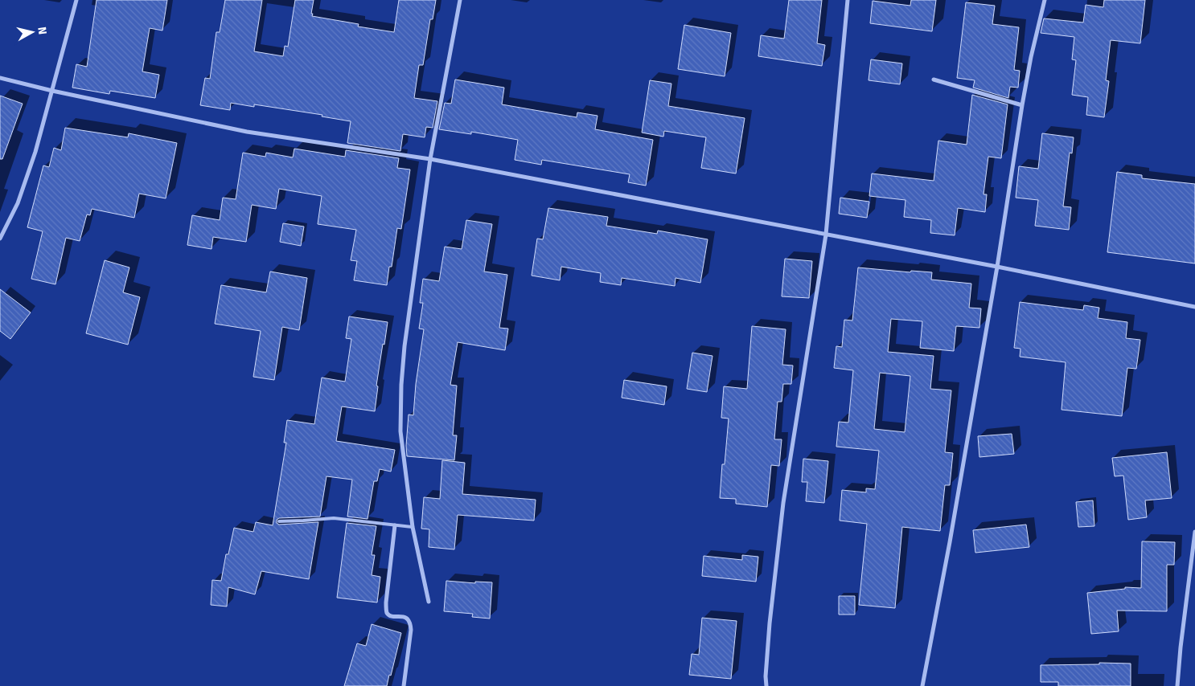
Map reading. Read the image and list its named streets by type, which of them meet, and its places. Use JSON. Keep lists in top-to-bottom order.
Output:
{
  "north": "right"
}
